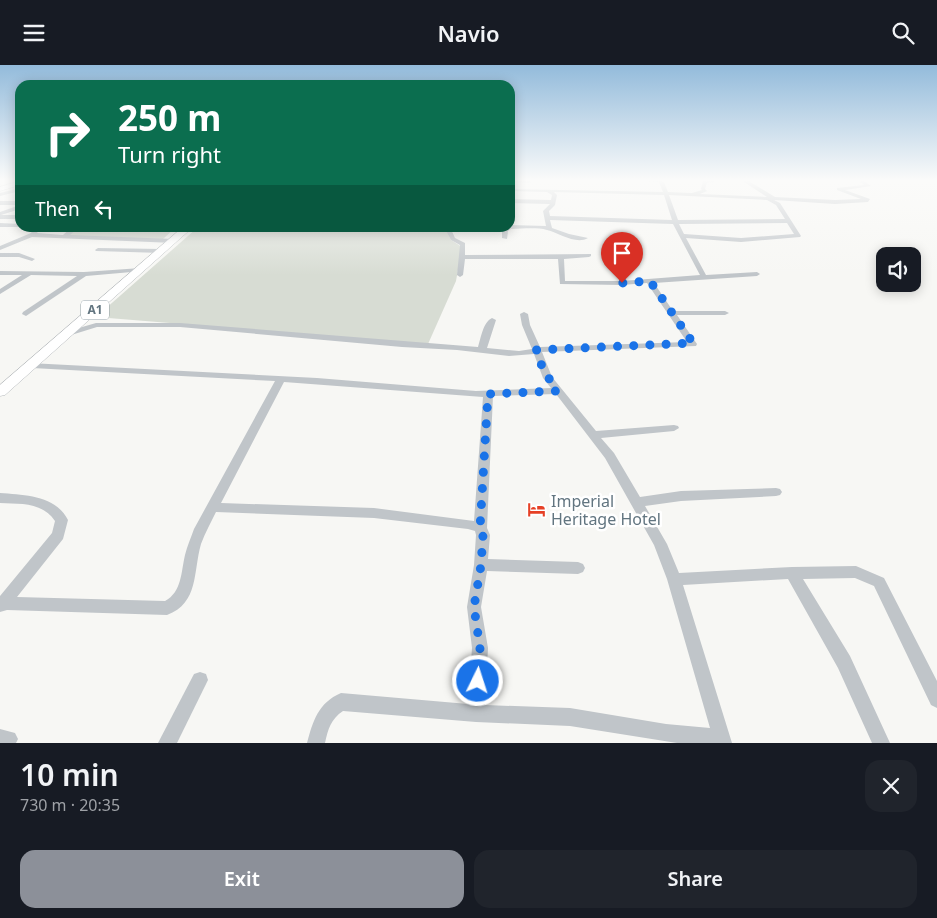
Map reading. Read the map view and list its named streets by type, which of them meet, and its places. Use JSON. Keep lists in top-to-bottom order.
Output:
{
  "streets": {
    "highway": ["A1"]
  },
  "places": {
    "hotel": ["Imperial Heritage Hotel"]
  },
  "page": {
    "header": "Navio",
    "turn": ["250 m", "Turn right"],
    "then": "Then",
    "heading": ["10 min", "730 m · 20:35"],
    "buttons": ["Exit", "Share"]
  }
}
